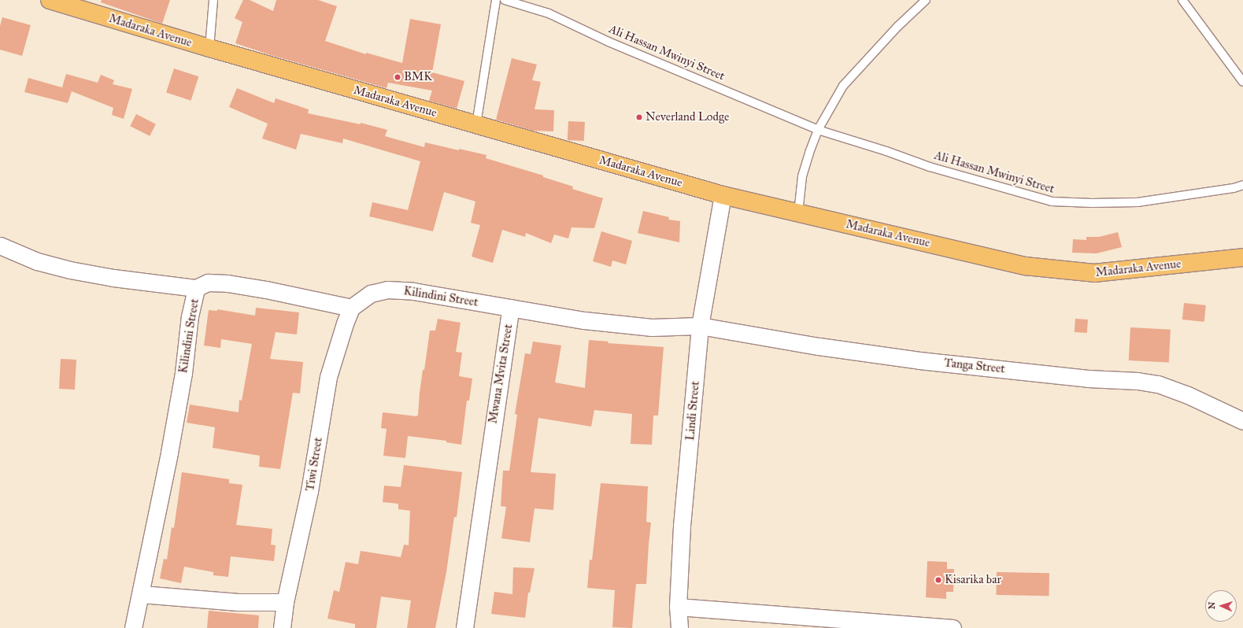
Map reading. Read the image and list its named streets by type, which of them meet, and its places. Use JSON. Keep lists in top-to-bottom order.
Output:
{
  "streets": {
    "main road": ["Madaraka Avenue"],
    "street": [
      "Kilindini Street",
      "Tanga Street",
      "Mwana Mvita Street",
      "Lindi Street",
      "Tiwi Street"
    ],
    "lane": ["Ali Hassan Mwinyi Street"]
  },
  "crossings": [
    ["Madaraka Avenue", "Lindi Street"],
    ["Kilindini Street", "Mwana Mvita Street"],
    ["Kilindini Street", "Tiwi Street"],
    ["Tanga Street", "Mwana Mvita Street"],
    ["Tanga Street", "Lindi Street"],
    ["Mwana Mvita Street", "Lindi Street"]
  ],
  "places": ["BMK", "Neverland Lodge", "Kisarika bar"],
  "north": "left"
}
